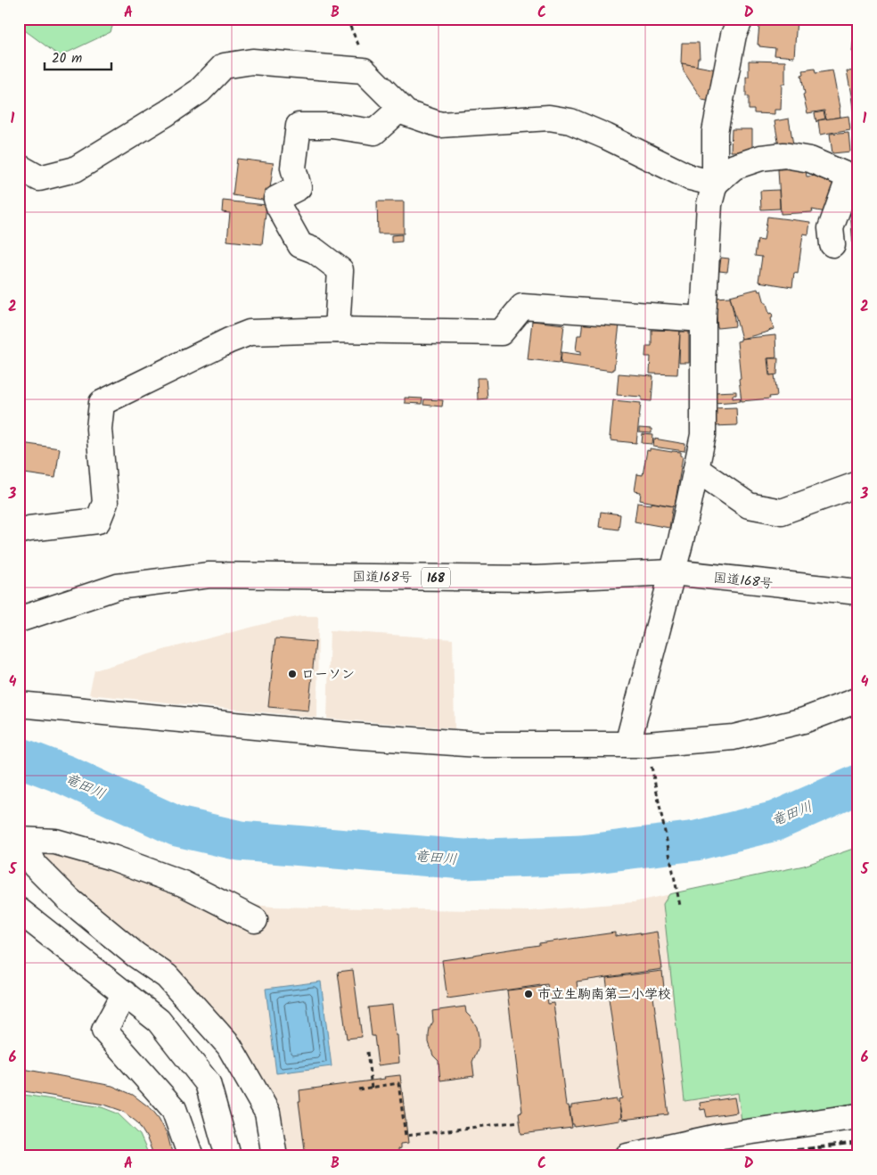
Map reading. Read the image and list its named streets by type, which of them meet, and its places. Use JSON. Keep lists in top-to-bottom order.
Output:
{
  "streets": {
    "main road": ["国道168号", "168"]
  },
  "water": ["竜田川"],
  "places": ["ローソン", "市立生駒南第二小学校"],
  "scale_bar": "20 m",
  "grid": {
    "columns": [
      "A",
      "B",
      "C",
      "D"
    ],
    "rows": [
      "1",
      "2",
      "3",
      "4",
      "5",
      "6"
    ]
  }
}
